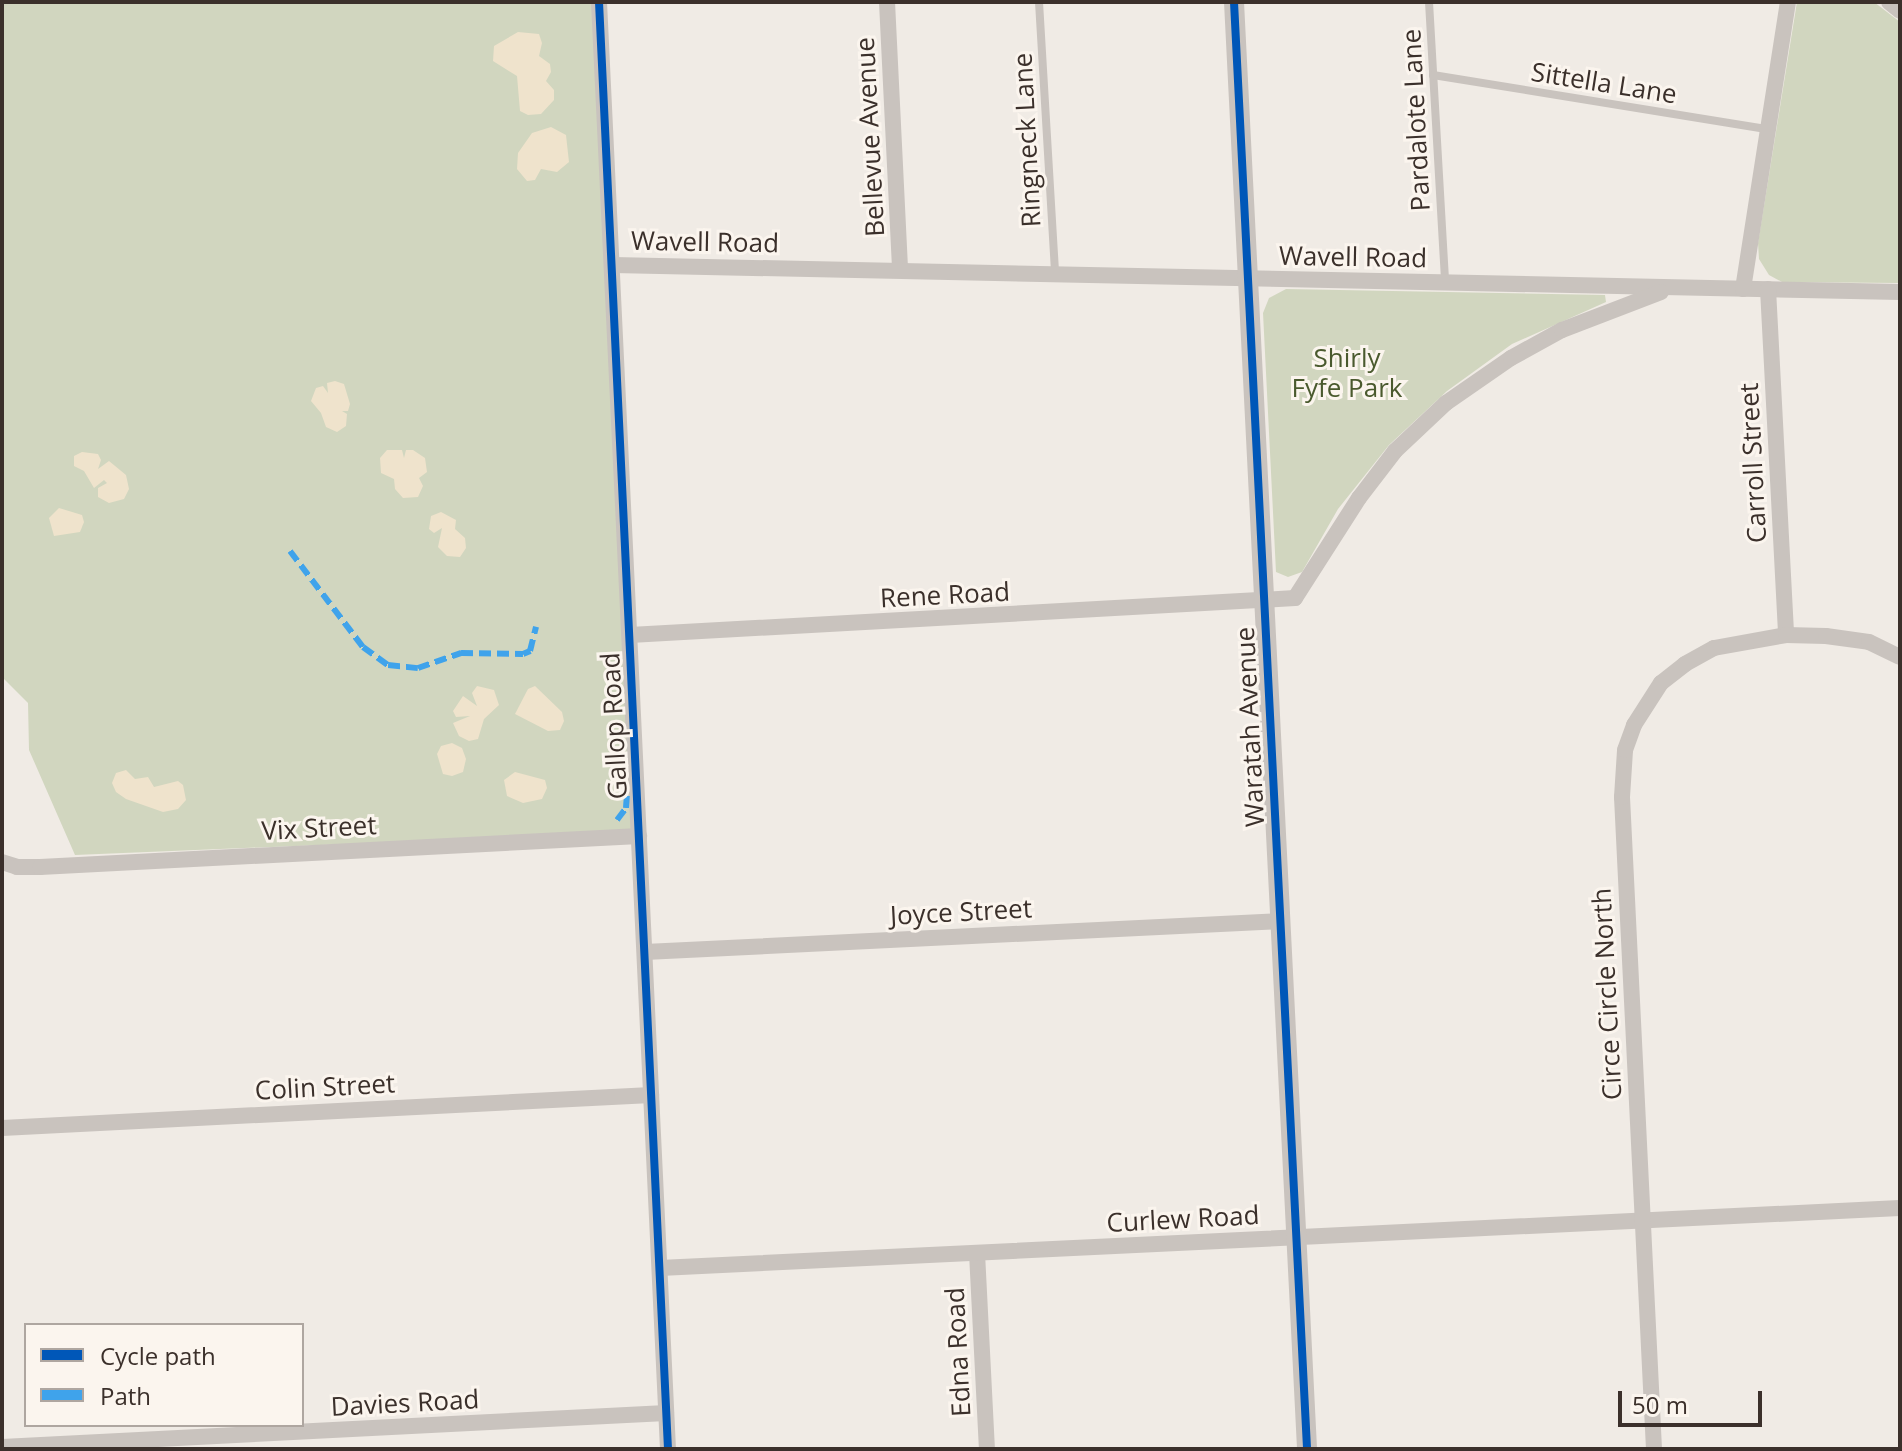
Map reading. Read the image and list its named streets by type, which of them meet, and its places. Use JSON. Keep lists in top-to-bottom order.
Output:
{
  "streets": {
    "street": [
      "Bellevue Avenue",
      "Wavell Road",
      "Carroll Street",
      "Rene Road",
      "Gallop Road",
      "Waratah Avenue",
      "Vix Street",
      "Joyce Street",
      "Circe Circle North",
      "Colin Street",
      "Curlew Road",
      "Edna Road",
      "Davies Road"
    ],
    "lane": ["Sittella Lane", "Pardalote Lane", "Ringneck Lane"]
  },
  "crossings": [
    ["Sittella Lane", "Pardalote Lane"],
    ["Pardalote Lane", "Wavell Road"],
    ["Bellevue Avenue", "Wavell Road"],
    ["Ringneck Lane", "Wavell Road"],
    ["Wavell Road", "Carroll Street"],
    ["Wavell Road", "Rene Road"],
    ["Wavell Road", "Gallop Road"],
    ["Wavell Road", "Waratah Avenue"],
    ["Carroll Street", "Circe Circle North"],
    ["Rene Road", "Gallop Road"],
    ["Rene Road", "Waratah Avenue"],
    ["Gallop Road", "Vix Street"],
    ["Gallop Road", "Joyce Street"],
    ["Gallop Road", "Colin Street"],
    ["Gallop Road", "Curlew Road"],
    ["Gallop Road", "Davies Road"],
    ["Waratah Avenue", "Joyce Street"],
    ["Waratah Avenue", "Curlew Road"],
    ["Circe Circle North", "Curlew Road"],
    ["Curlew Road", "Edna Road"]
  ],
  "parks": ["Shirly Fyfe Park"],
  "legend": ["Cycle path", "Path"],
  "scale_bar": "50 m"
}
